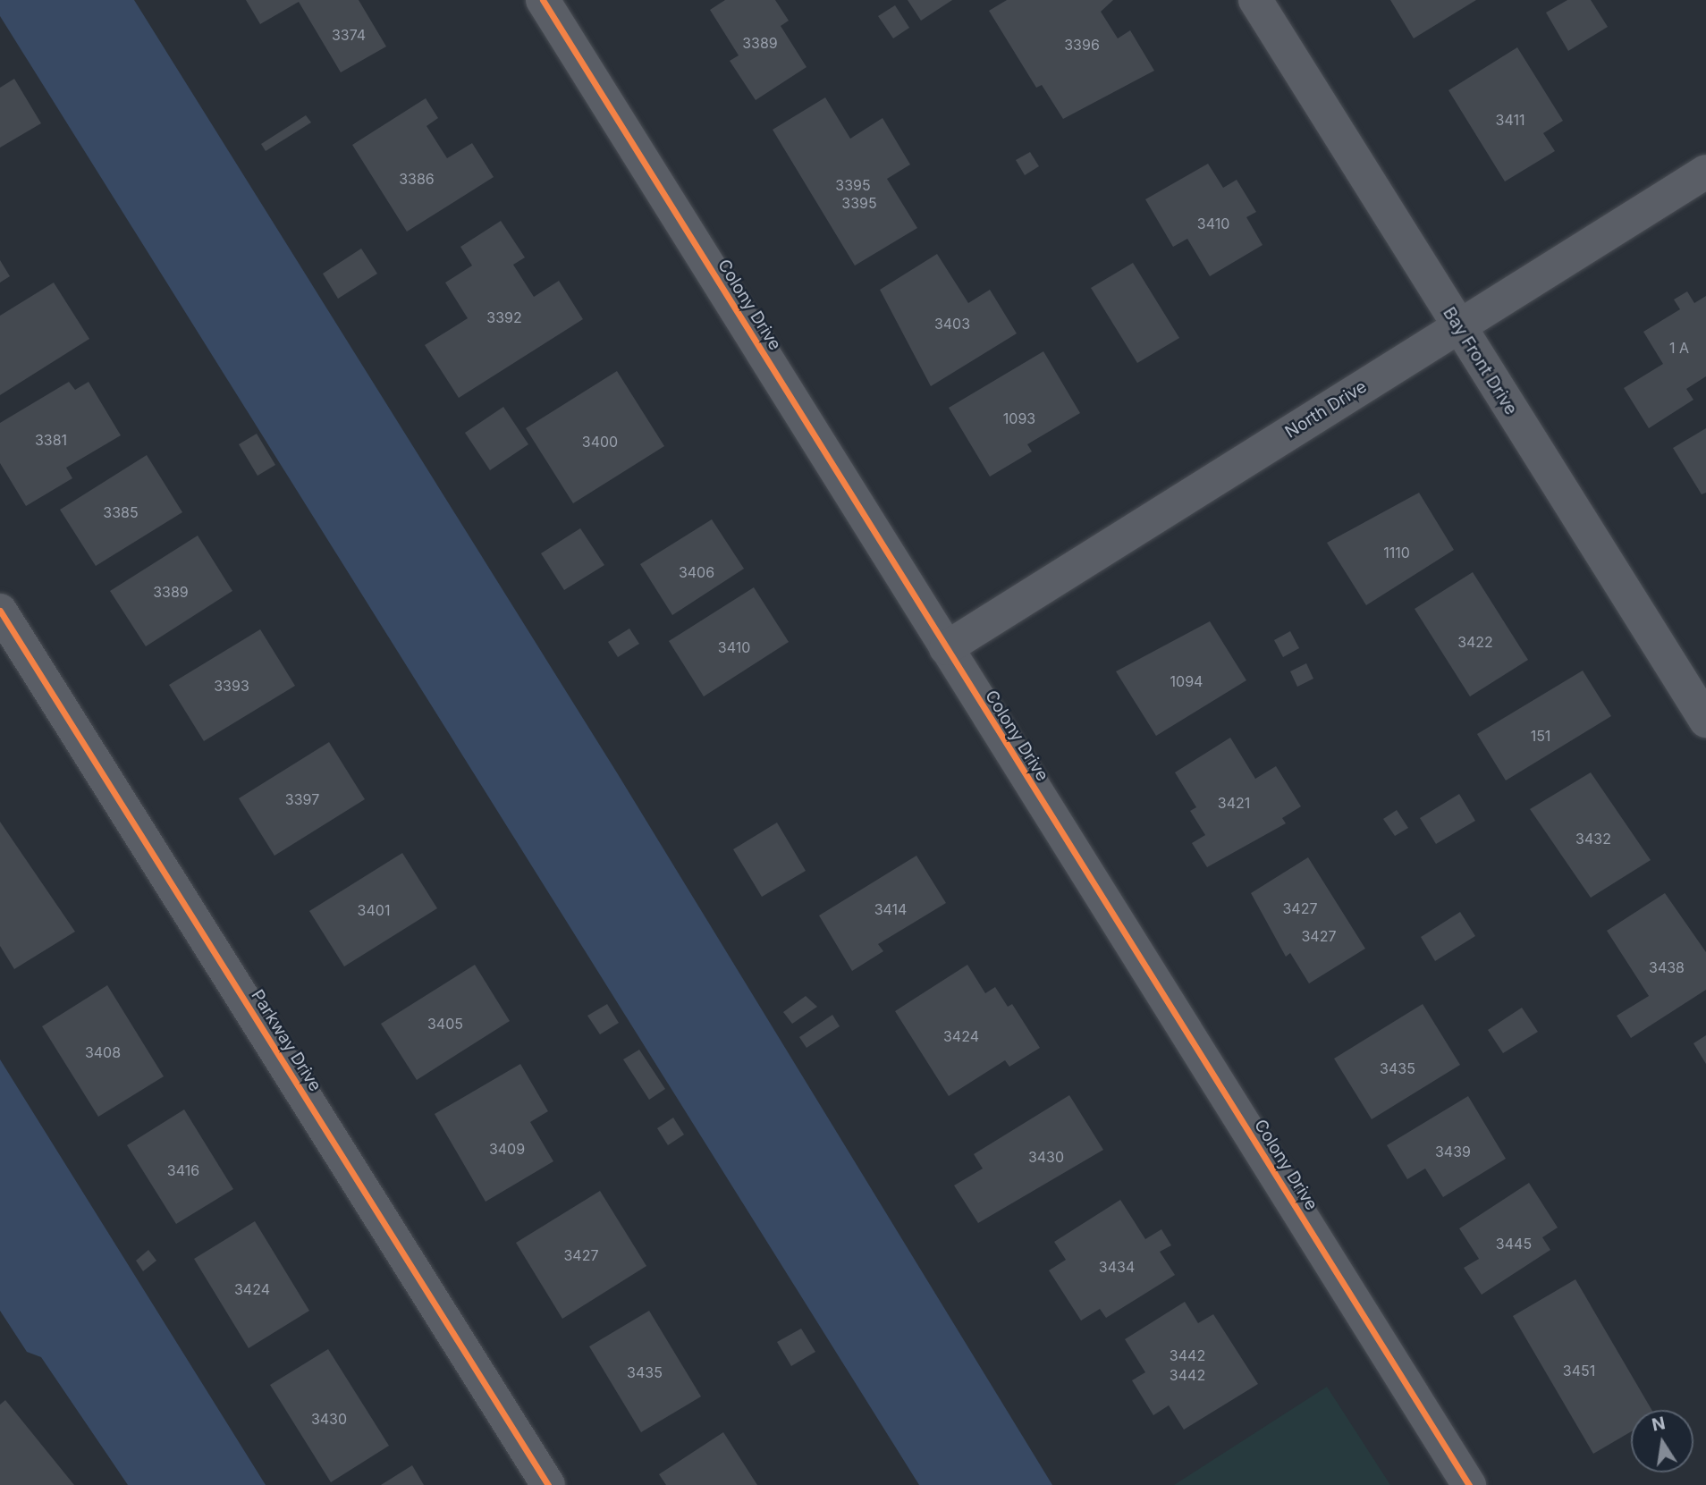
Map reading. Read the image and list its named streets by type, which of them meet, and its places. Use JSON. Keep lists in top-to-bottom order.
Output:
{
  "streets": {
    "street": [
      "Colony Drive",
      "Bay Front Drive",
      "North Drive",
      "Parkway Drive"
    ]
  },
  "crossings": [
    ["Colony Drive", "North Drive"],
    ["Bay Front Drive", "North Drive"]
  ],
  "house_numbers": [
    "3374",
    "3389",
    "3396",
    "3411",
    "3386",
    "3395",
    "3395",
    "3410",
    "3392",
    "3403",
    "1 A",
    "1093",
    "3381",
    "3400",
    "3385",
    "1110",
    "3406",
    "3389",
    "3422",
    "3410",
    "1094",
    "3393",
    "151",
    "3397",
    "3421",
    "3432",
    "3427",
    "3414",
    "3401",
    "3427",
    "3438",
    "3405",
    "3424",
    "3408",
    "3435",
    "3409",
    "3439",
    "3430",
    "3416",
    "3445",
    "3427",
    "3434",
    "3424",
    "3442",
    "3451",
    "3435",
    "3442",
    "3430"
  ],
  "north": "top"
}
